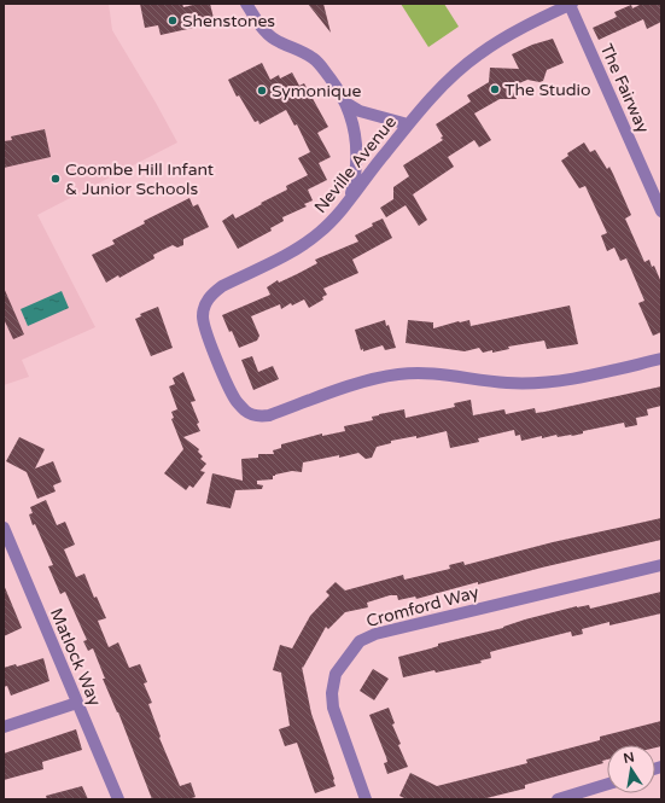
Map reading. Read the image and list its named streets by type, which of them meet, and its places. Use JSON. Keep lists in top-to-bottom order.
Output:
{
  "streets": {
    "street": [
      "The Fairway",
      "Neville Avenue",
      "Cromford Way",
      "Matlock Way"
    ]
  },
  "crossings": [
    ["The Fairway", "Neville Avenue"]
  ],
  "places": [
    "Shenstones",
    "The Studio",
    "Symonique",
    "Coombe Hill Infant & Junior Schools"
  ],
  "north": "top"
}
